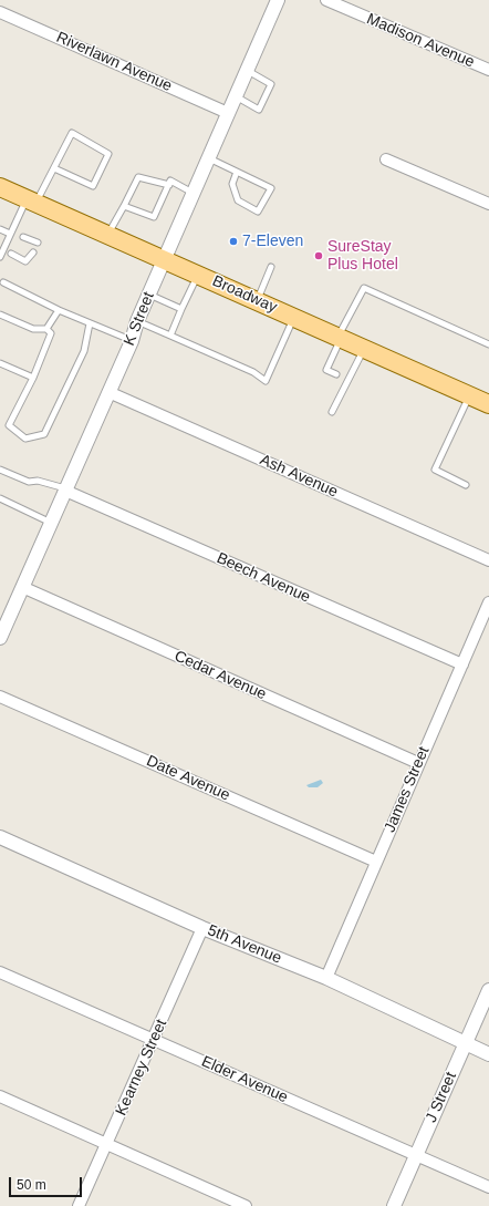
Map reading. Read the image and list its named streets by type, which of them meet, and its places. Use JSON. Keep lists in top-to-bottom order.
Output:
{
  "streets": {
    "main road": ["Broadway"],
    "street": [
      "Madison Avenue",
      "Riverlawn Avenue",
      "K Street",
      "Ash Avenue",
      "Beech Avenue",
      "Cedar Avenue",
      "Date Avenue",
      "James Street",
      "5th Avenue",
      "Kearney Street",
      "Elder Avenue",
      "J Street"
    ]
  },
  "crossings": [
    ["Riverlawn Avenue", "K Street"],
    ["Broadway", "K Street"],
    ["K Street", "Ash Avenue"],
    ["K Street", "Beech Avenue"],
    ["K Street", "Cedar Avenue"],
    ["Beech Avenue", "James Street"],
    ["Cedar Avenue", "James Street"],
    ["Date Avenue", "James Street"],
    ["James Street", "5th Avenue"],
    ["5th Avenue", "Kearney Street"],
    ["5th Avenue", "J Street"],
    ["Kearney Street", "Elder Avenue"],
    ["Elder Avenue", "J Street"]
  ],
  "places": ["7-Eleven", "SureStay Plus Hotel"],
  "scale_bar": "50 m"
}
